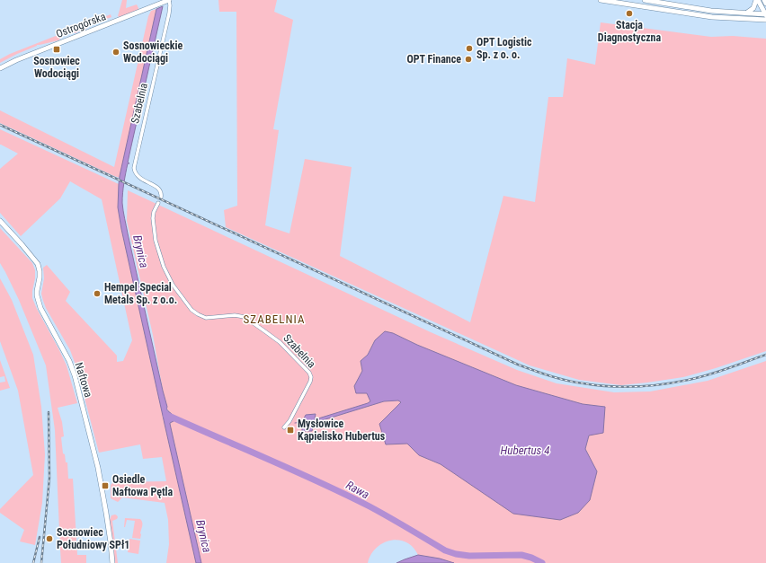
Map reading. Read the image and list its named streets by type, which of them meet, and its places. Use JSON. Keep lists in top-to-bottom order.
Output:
{
  "streets": {
    "street": ["Ostrogórska", "Szabelnia", "Naftowa"]
  },
  "crossings": [
    ["Ostrogórska", "Szabelnia"]
  ],
  "districts": ["SZABELNIA"],
  "water": ["Brynica", "Hubertus 4", "Rawa"],
  "places": {
    "other": [
      "Stacja Diagnostyczna",
      "OPT Logistic Sp. z o. o.",
      "Sosnowieckie Wodociągi",
      "OPT Finance",
      "Hempel Special Metals Sp. z o.o.",
      "Sosnowiec Południowy SPł1"
    ],
    "transit": ["Sosnowiec Wodociągi", "Mysłowice Kąpielisko Hubertus", "Osiedle Naftowa Pętla"]
  }
}
